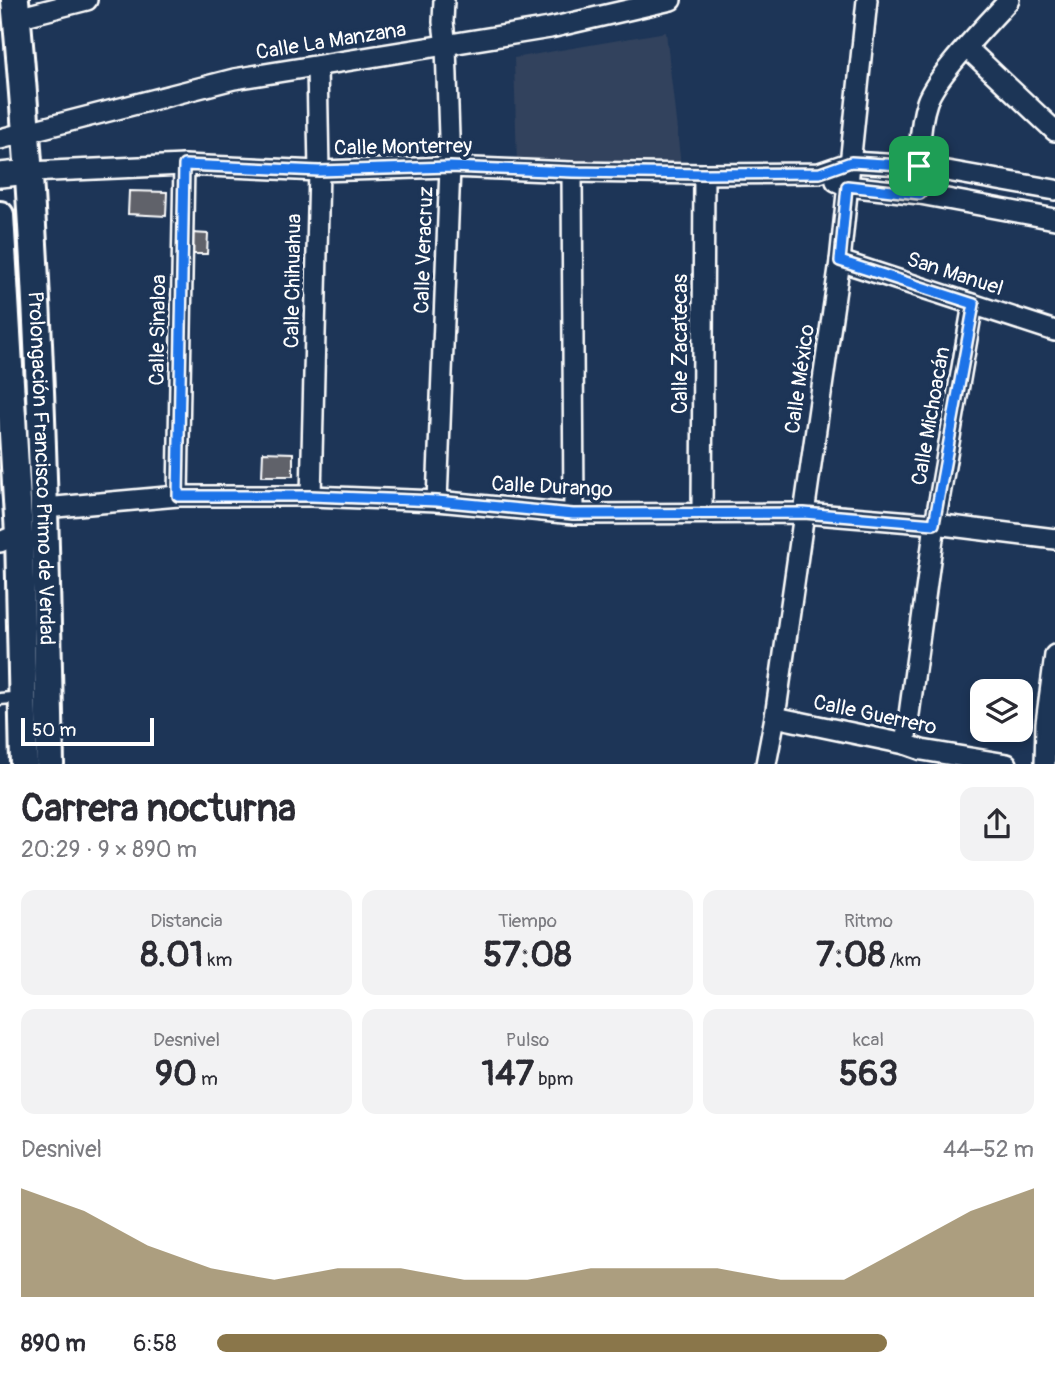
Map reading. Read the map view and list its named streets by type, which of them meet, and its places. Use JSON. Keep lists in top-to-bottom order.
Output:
{
  "streets": {
    "main road": ["Prolongación Francisco Primo de Verdad"],
    "street": [
      "Calle La Manzana",
      "Calle Monterrey",
      "Calle Veracruz",
      "San Manuel",
      "Calle Chihuahua",
      "Calle Sinaloa",
      "Calle Zacatecas",
      "Calle México",
      "Calle Michoacán",
      "Calle Durango",
      "Calle Guerrero"
    ]
  },
  "crossings": [
    ["Calle La Manzana", "Calle Veracruz"],
    ["Calle La Manzana", "Calle Chihuahua"],
    ["Calle La Manzana", "Prolongación Francisco Primo de Verdad"],
    ["Calle Monterrey", "Calle Veracruz"],
    ["Calle Monterrey", "Calle Chihuahua"],
    ["Calle Monterrey", "Calle Sinaloa"],
    ["Calle Monterrey", "Calle Zacatecas"],
    ["Calle Monterrey", "Calle México"],
    ["Calle Monterrey", "Prolongación Francisco Primo de Verdad"],
    ["Calle Veracruz", "Calle Durango"],
    ["San Manuel", "Calle México"],
    ["San Manuel", "Calle Michoacán"],
    ["Calle Chihuahua", "Calle Durango"],
    ["Calle Sinaloa", "Calle Durango"],
    ["Calle Zacatecas", "Calle Durango"],
    ["Calle México", "Calle Durango"],
    ["Calle México", "Calle Guerrero"],
    ["Calle Michoacán", "Calle Durango"],
    ["Calle Michoacán", "Calle Guerrero"],
    ["Prolongación Francisco Primo de Verdad", "Calle Durango"]
  ],
  "scale_bar": "50 m",
  "page": {
    "scale": "50 m",
    "heading": ["Carrera nocturna", "20:29 · 9 × 890 m"],
    "stats": [
      ["Distancia", "8.01 km"],
      ["Tiempo", "57:08"],
      ["Ritmo", "7:08 /km"],
      ["Desnivel", "90 m"],
      ["Pulso", "147 bpm"],
      ["kcal", "563"]
    ],
    "chart": ["Desnivel", "44–52 m"],
    "list": [
      {
        "name": "890 m",
        "note": "6:58"
      }
    ]
  }
}
